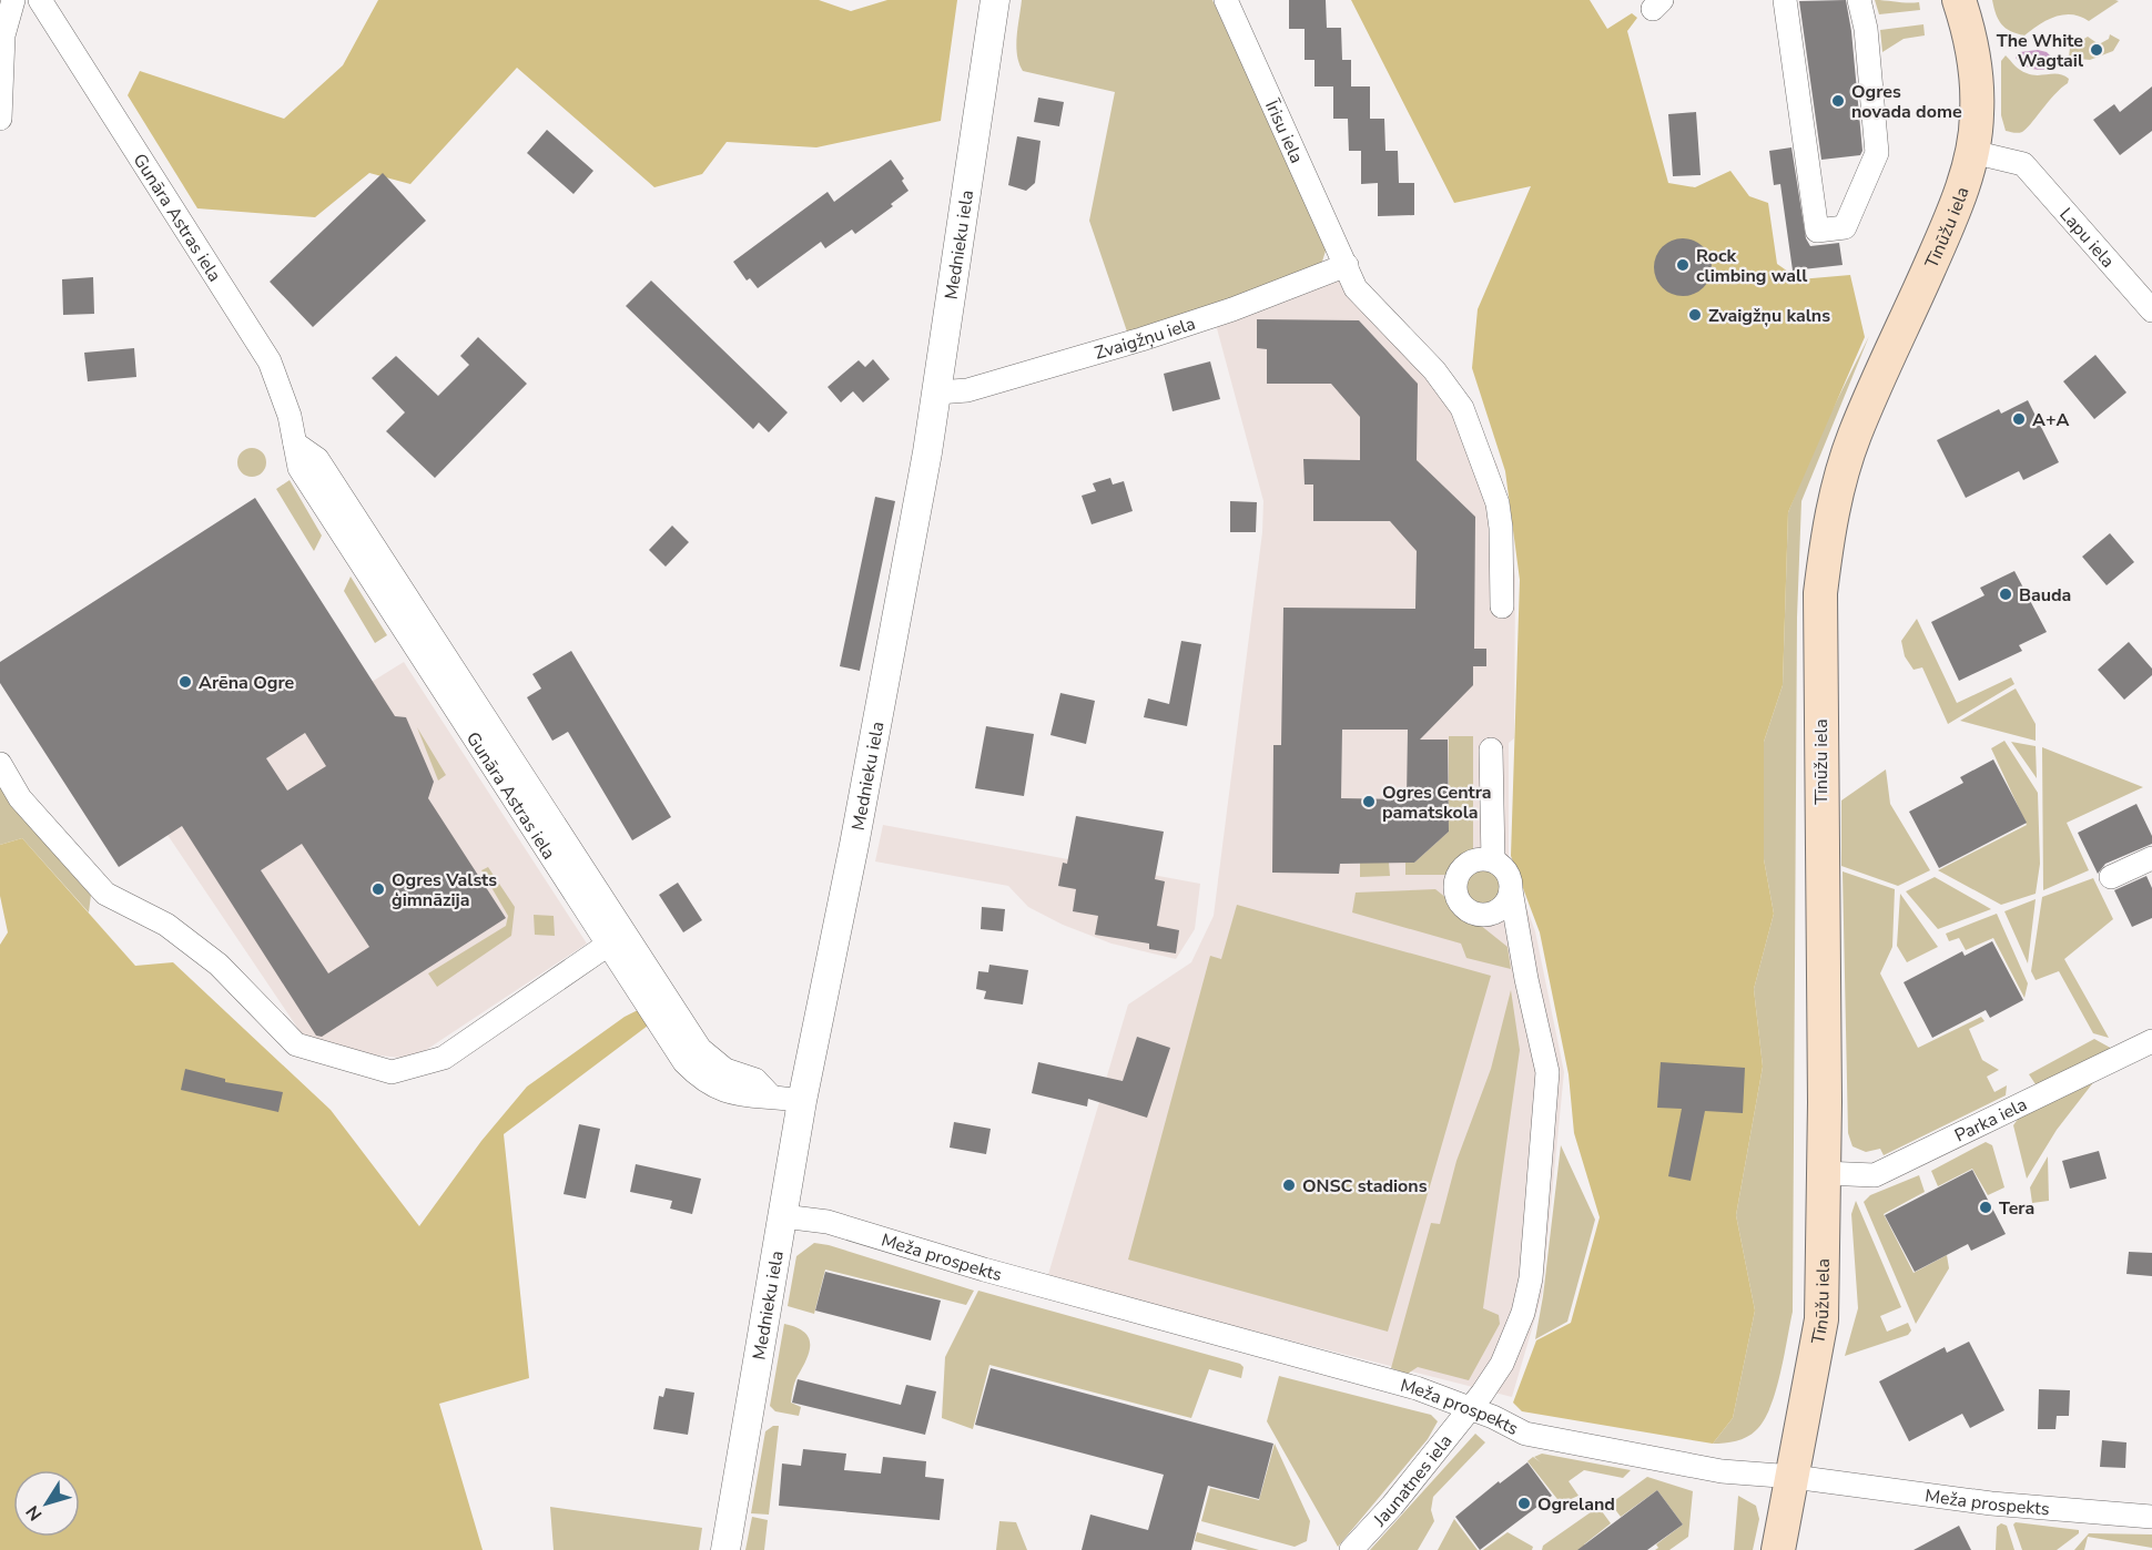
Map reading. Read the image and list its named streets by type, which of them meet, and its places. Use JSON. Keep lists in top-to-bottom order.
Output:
{
  "streets": {
    "main road": ["Tīnūžu iela"],
    "street": [
      "Īrisu iela",
      "Gunāra Astras iela",
      "Lapu iela",
      "Mednieku iela",
      "Zvaigžņu iela",
      "Parka iela",
      "Meža prospekts",
      "Jaunatnes iela"
    ]
  },
  "crossings": [
    ["Īrisu iela", "Zvaigžņu iela"],
    ["Gunāra Astras iela", "Mednieku iela"],
    ["Tīnūžu iela", "Lapu iela"],
    ["Tīnūžu iela", "Parka iela"],
    ["Tīnūžu iela", "Meža prospekts"],
    ["Mednieku iela", "Zvaigžņu iela"],
    ["Mednieku iela", "Meža prospekts"],
    ["Meža prospekts", "Jaunatnes iela"]
  ],
  "places": [
    "The White Wagtail",
    "Ogres novada dome",
    "Rock climbing wall",
    "Zvaigžņu kalns",
    "A+A",
    "Bauda",
    "Arēna Ogre",
    "Ogres Centra pamatskola",
    "Ogres Valsts ģimnāzija",
    "ONSC stadions",
    "Tera",
    "Ogreland"
  ],
  "north": "bottom left"
}
